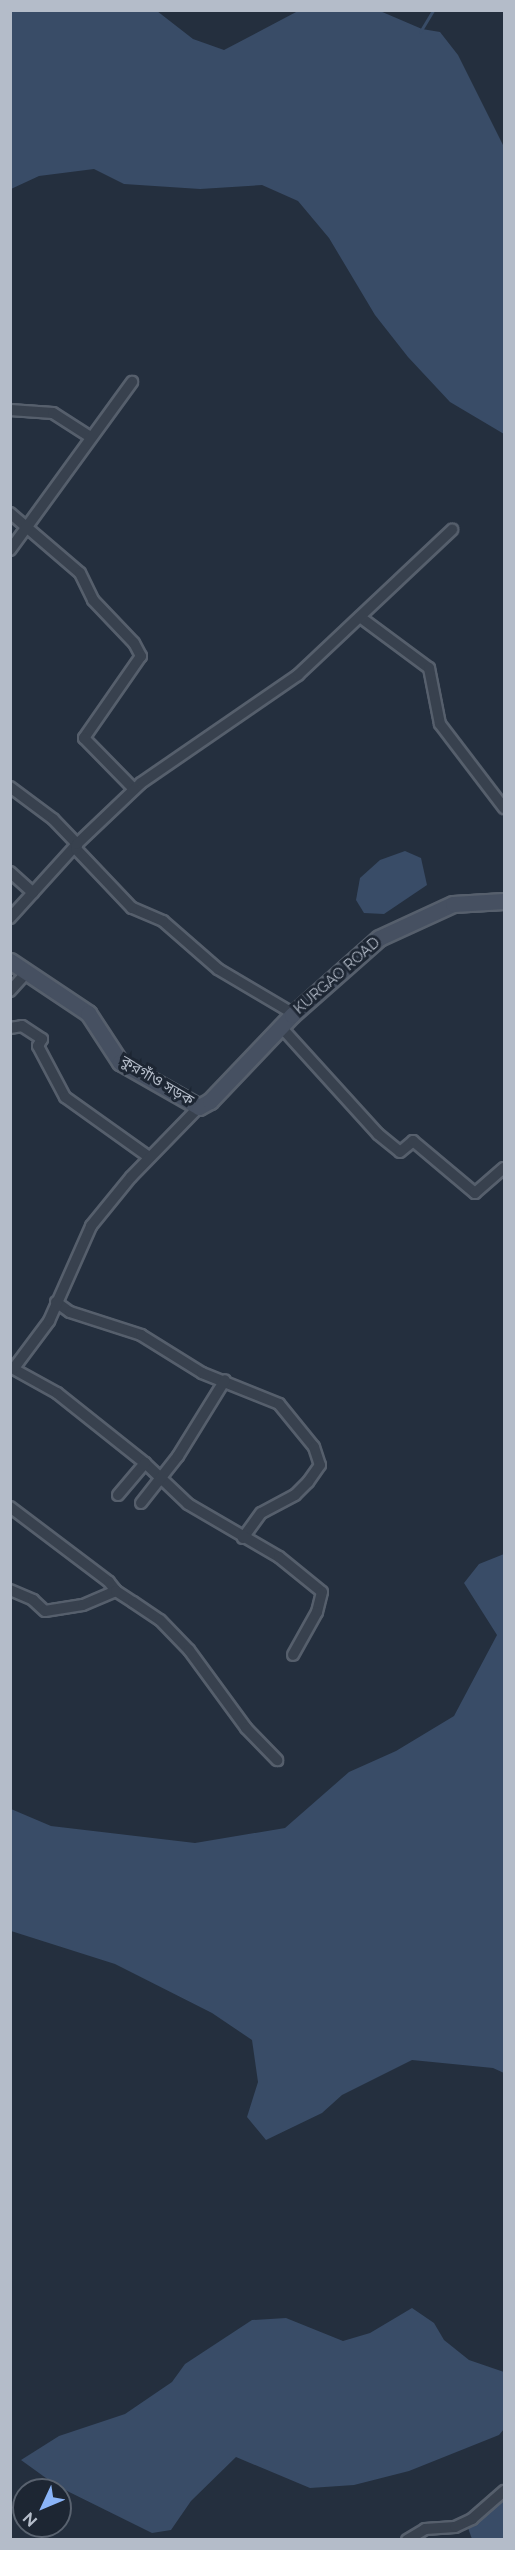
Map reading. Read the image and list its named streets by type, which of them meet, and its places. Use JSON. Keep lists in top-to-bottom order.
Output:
{
  "streets": {
    "street": ["KURGAO ROAD", "কুরগাঁও সড়ক"]
  },
  "crossings": [
    ["KURGAO ROAD", "কুরগাঁও সড়ক"]
  ],
  "north": "bottom left"
}
